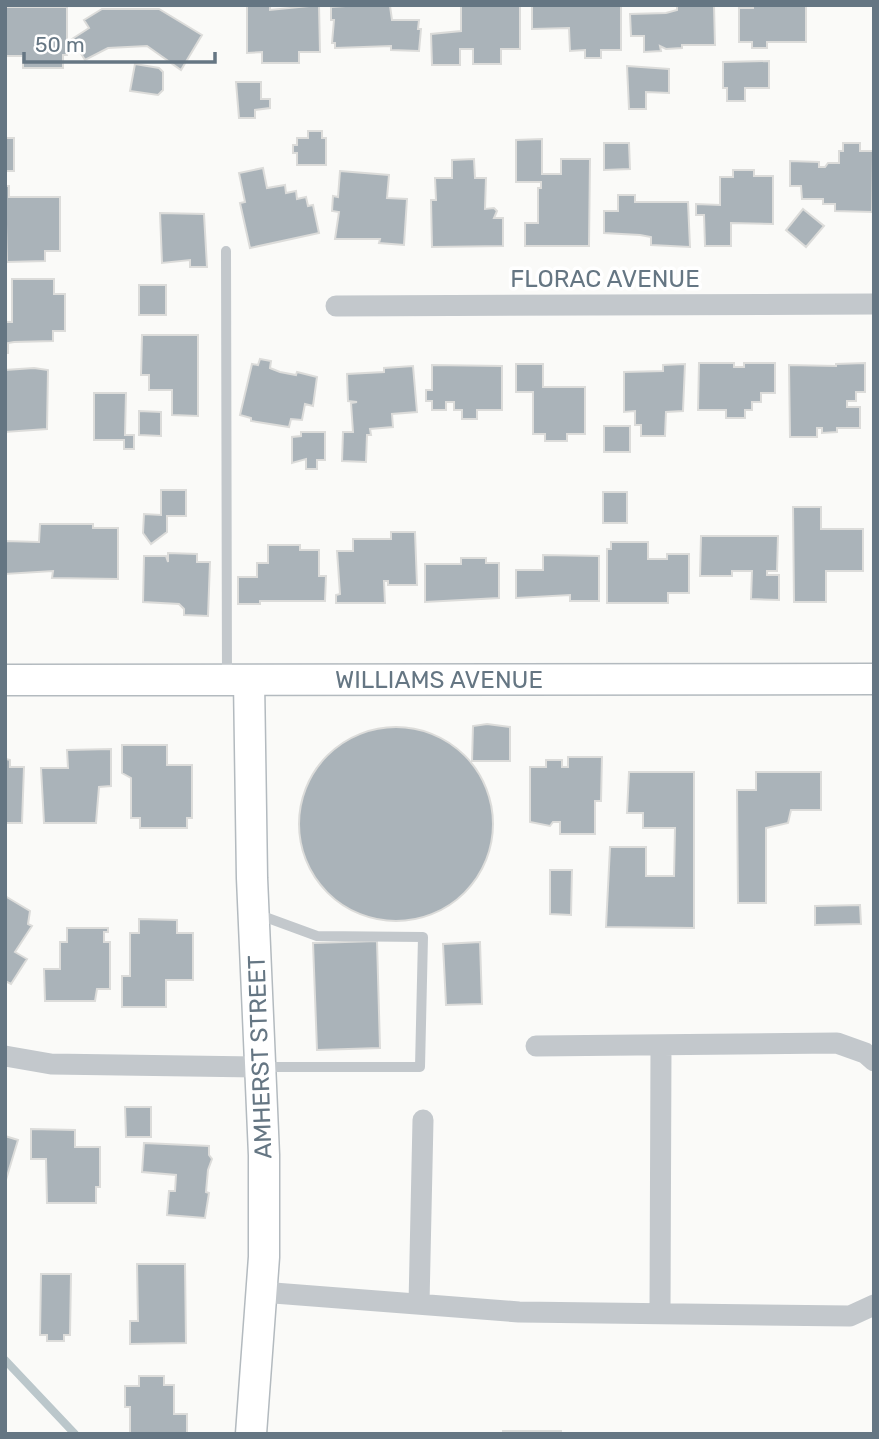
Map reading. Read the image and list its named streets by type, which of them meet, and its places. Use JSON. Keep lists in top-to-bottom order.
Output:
{
  "streets": {
    "street": ["FLORAC AVENUE", "WILLIAMS AVENUE", "AMHERST STREET"]
  },
  "crossings": [
    ["WILLIAMS AVENUE", "AMHERST STREET"]
  ],
  "scale_bar": "50 m"
}
